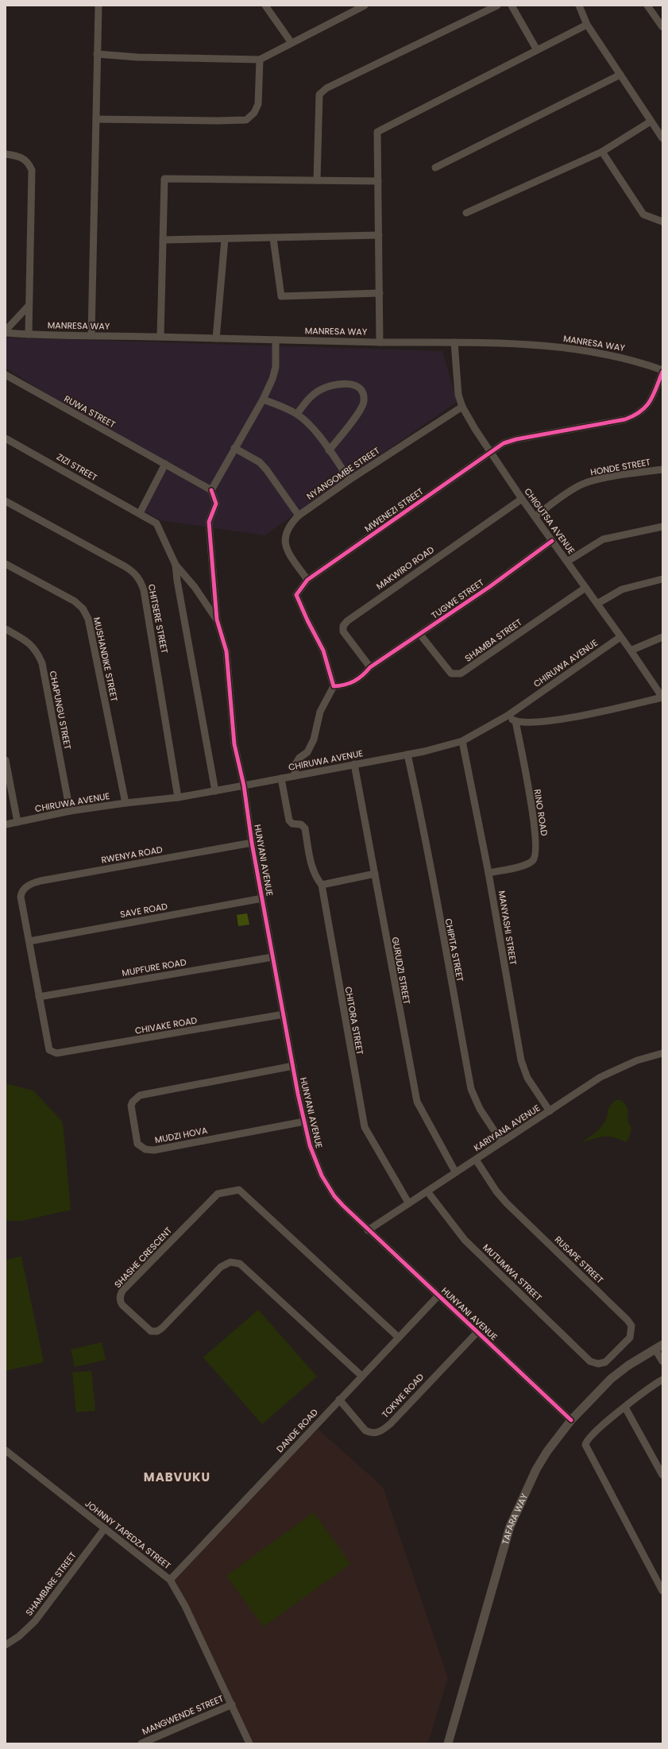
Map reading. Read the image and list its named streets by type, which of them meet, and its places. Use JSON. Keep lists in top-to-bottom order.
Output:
{
  "streets": {
    "street": [
      "MANRESA WAY",
      "RUWA STREET",
      "ZIZI STREET",
      "HONDE STREET",
      "NYANGOMBE STREET",
      "MWENEZI STREET",
      "CHIGUTSA AVENUE",
      "MAKWIRO ROAD",
      "TUGWE STREET",
      "CHITSERE STREET",
      "SHAMBA STREET",
      "MUSHANDIKE STREET",
      "CHIRUWA AVENUE",
      "CHAPUNGU STREET",
      "RINO ROAD",
      "RWENYA ROAD",
      "HUNYANI AVENUE",
      "SAVE ROAD",
      "MANYASHI STREET",
      "CHIPITA STREET",
      "MUPFURE ROAD",
      "GURUDZI STREET",
      "CHITORA STREET",
      "CHIVAKE ROAD",
      "KARIYANA AVENUE",
      "MUDZI HOVA",
      "SHASHE CRESCENT",
      "RUSAPE STREET",
      "MUTUMWA STREET",
      "TOKWE ROAD",
      "DANDE ROAD",
      "TAFARA WAY",
      "JOHNNY TAPEDZA STREET",
      "SHAMBARE STREET",
      "MANGWENDE STREET"
    ]
  },
  "crossings": [
    ["MANRESA WAY", "MWENEZI STREET"],
    ["MANRESA WAY", "CHIGUTSA AVENUE"],
    ["HONDE STREET", "CHIGUTSA AVENUE"],
    ["NYANGOMBE STREET", "MWENEZI STREET"],
    ["NYANGOMBE STREET", "CHIGUTSA AVENUE"],
    ["MWENEZI STREET", "CHIGUTSA AVENUE"],
    ["MWENEZI STREET", "TUGWE STREET"],
    ["CHIGUTSA AVENUE", "MAKWIRO ROAD"],
    ["CHIGUTSA AVENUE", "TUGWE STREET"],
    ["CHIGUTSA AVENUE", "SHAMBA STREET"],
    ["CHIGUTSA AVENUE", "CHIRUWA AVENUE"],
    ["MAKWIRO ROAD", "TUGWE STREET"],
    ["TUGWE STREET", "SHAMBA STREET"],
    ["CHITSERE STREET", "CHIRUWA AVENUE"],
    ["MUSHANDIKE STREET", "CHIRUWA AVENUE"],
    ["CHIRUWA AVENUE", "CHAPUNGU STREET"],
    ["CHIRUWA AVENUE", "HUNYANI AVENUE"],
    ["CHIRUWA AVENUE", "MANYASHI STREET"],
    ["CHIRUWA AVENUE", "CHIPITA STREET"],
    ["CHIRUWA AVENUE", "GURUDZI STREET"],
    ["CHIRUWA AVENUE", "CHITORA STREET"],
    ["RINO ROAD", "MANYASHI STREET"],
    ["RWENYA ROAD", "HUNYANI AVENUE"],
    ["RWENYA ROAD", "SAVE ROAD"],
    ["HUNYANI AVENUE", "SAVE ROAD"],
    ["HUNYANI AVENUE", "MUPFURE ROAD"],
    ["HUNYANI AVENUE", "CHIVAKE ROAD"],
    ["HUNYANI AVENUE", "KARIYANA AVENUE"],
    ["HUNYANI AVENUE", "MUDZI HOVA"],
    ["HUNYANI AVENUE", "TOKWE ROAD"],
    ["HUNYANI AVENUE", "DANDE ROAD"],
    ["HUNYANI AVENUE", "TAFARA WAY"],
    ["MANYASHI STREET", "KARIYANA AVENUE"],
    ["CHIPITA STREET", "KARIYANA AVENUE"],
    ["MUPFURE ROAD", "CHIVAKE ROAD"],
    ["GURUDZI STREET", "KARIYANA AVENUE"],
    ["CHITORA STREET", "KARIYANA AVENUE"],
    ["KARIYANA AVENUE", "RUSAPE STREET"],
    ["KARIYANA AVENUE", "MUTUMWA STREET"],
    ["SHASHE CRESCENT", "DANDE ROAD"],
    ["RUSAPE STREET", "MUTUMWA STREET"],
    ["TOKWE ROAD", "DANDE ROAD"],
    ["DANDE ROAD", "JOHNNY TAPEDZA STREET"],
    ["JOHNNY TAPEDZA STREET", "SHAMBARE STREET"],
    ["JOHNNY TAPEDZA STREET", "MANGWENDE STREET"]
  ],
  "districts": ["MABVUKU"]
}
